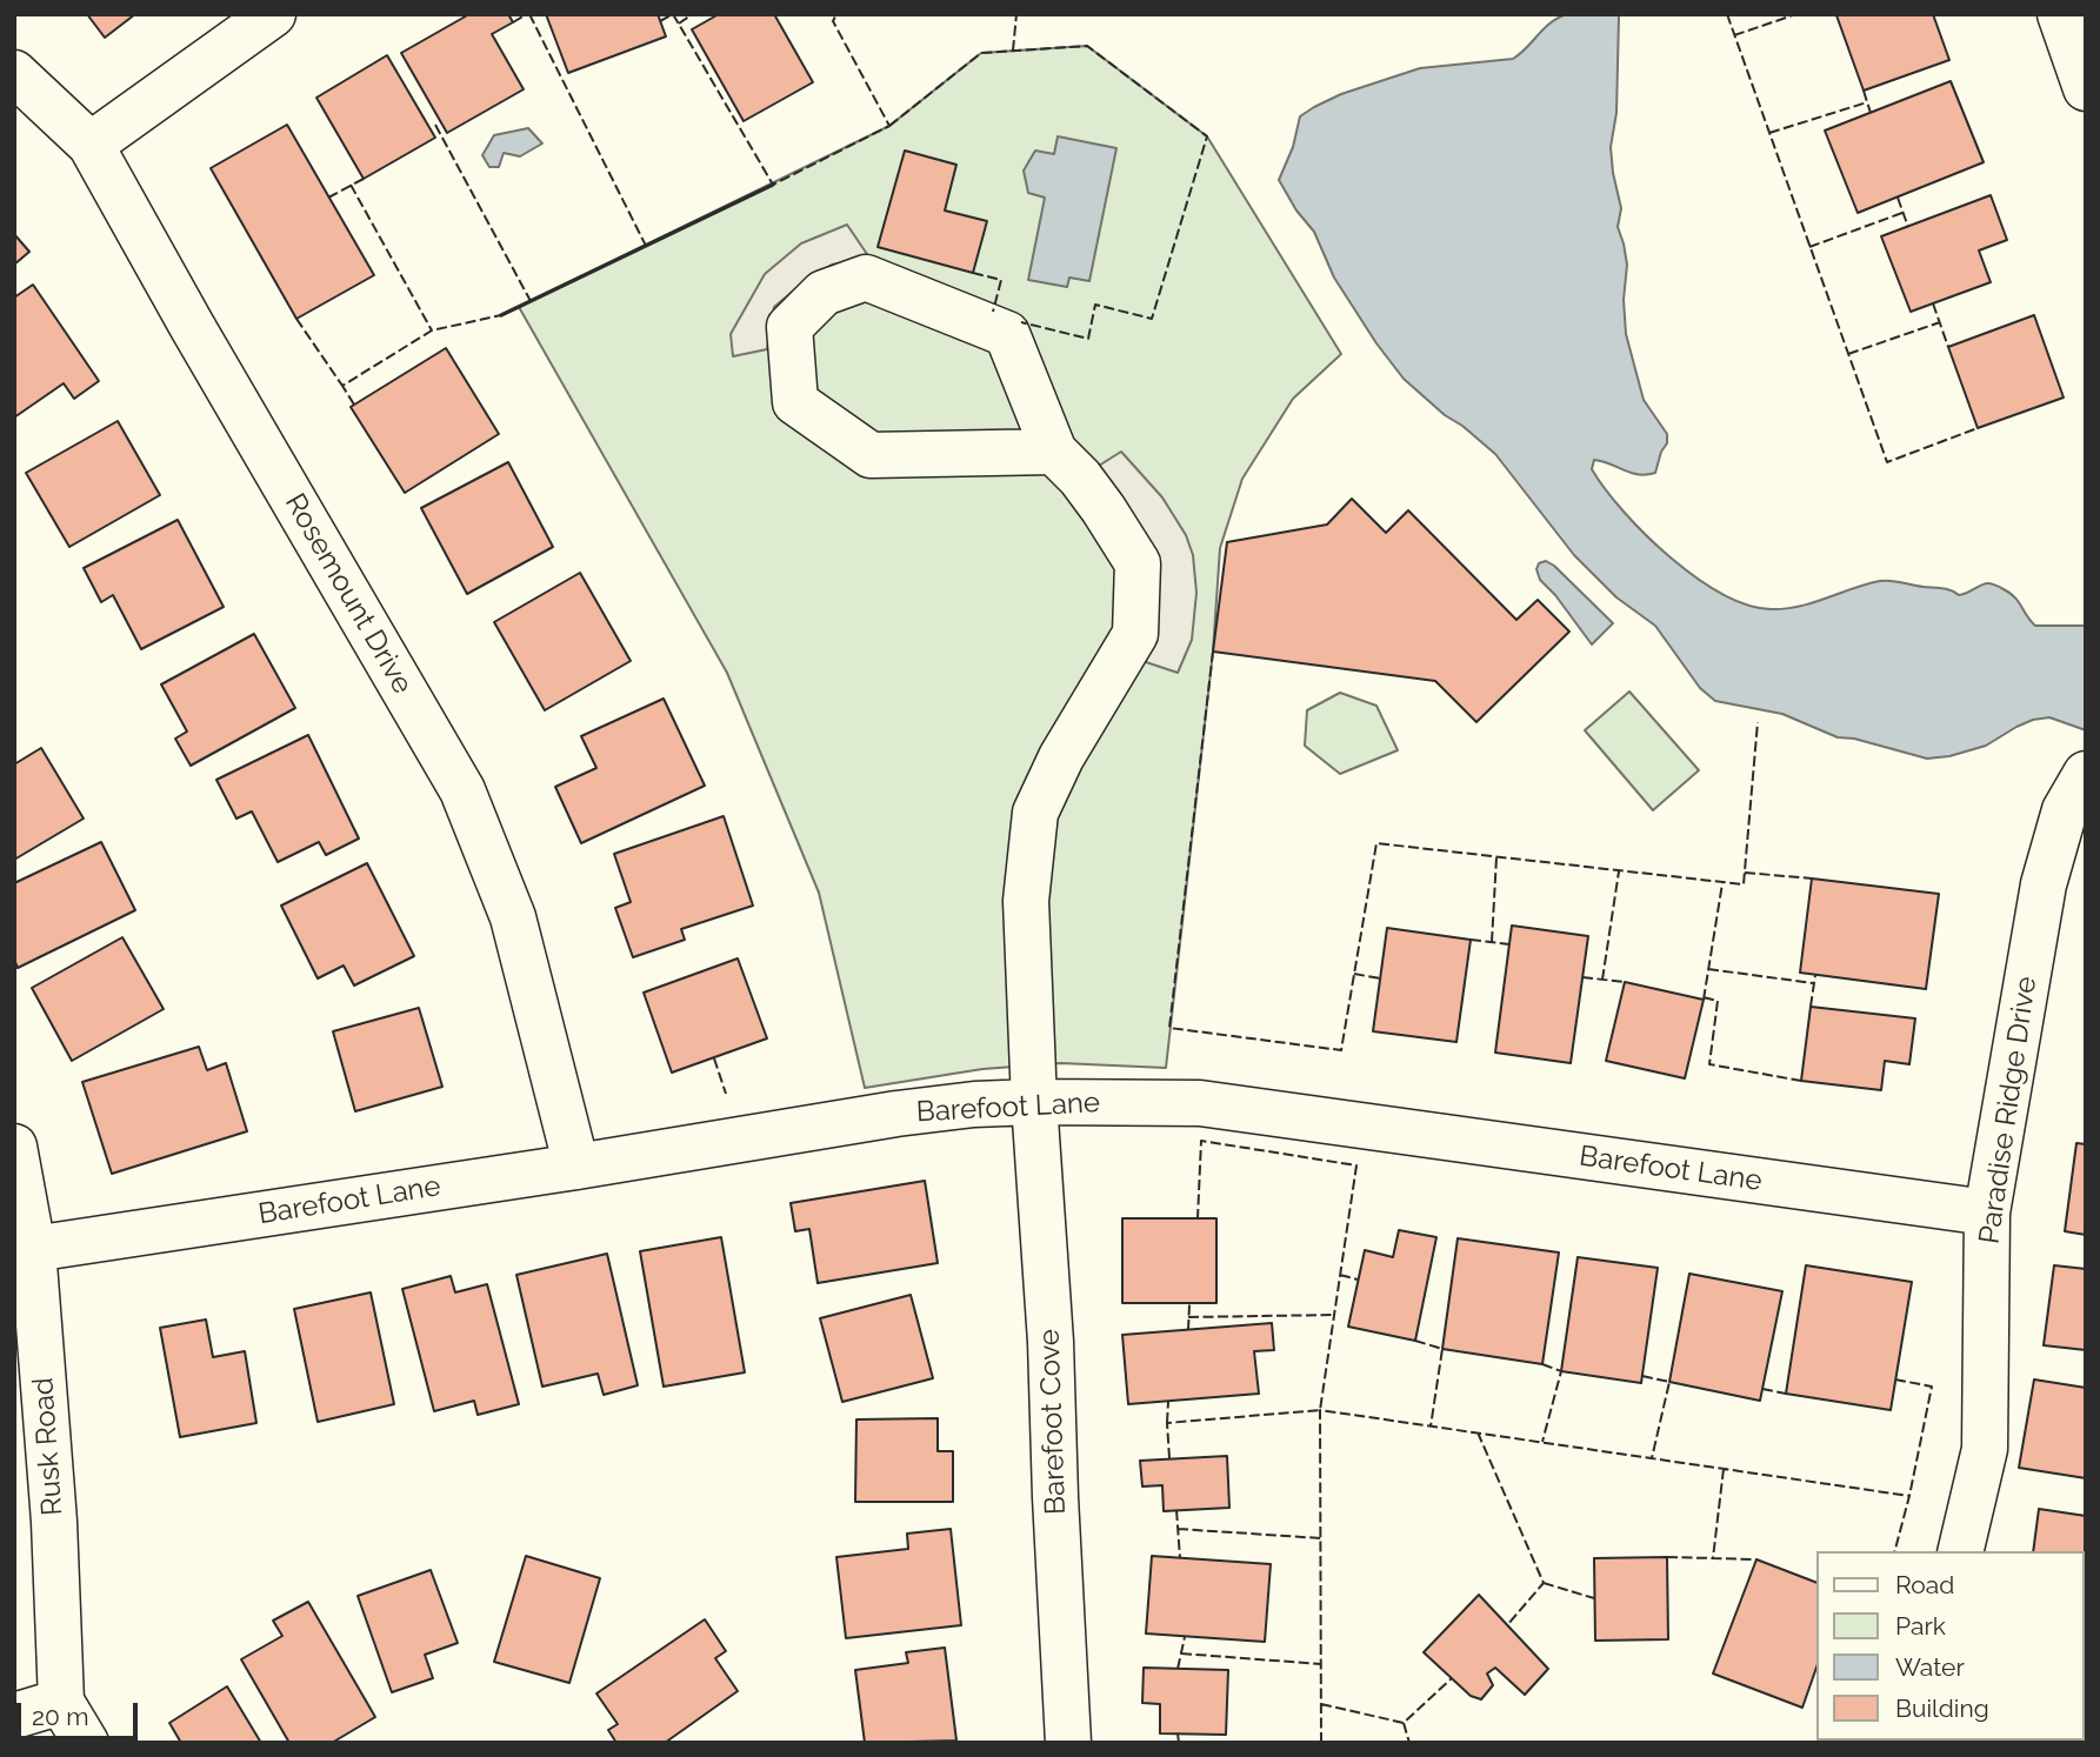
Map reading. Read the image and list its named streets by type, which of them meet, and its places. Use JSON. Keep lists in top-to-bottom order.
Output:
{
  "streets": {
    "street": [
      "Rosemount Drive",
      "Barefoot Lane",
      "Paradise Ridge Drive",
      "Barefoot Cove",
      "Rusk Road"
    ]
  },
  "crossings": [
    ["Rosemount Drive", "Barefoot Lane"],
    ["Barefoot Lane", "Paradise Ridge Drive"],
    ["Barefoot Lane", "Barefoot Cove"],
    ["Barefoot Lane", "Rusk Road"]
  ],
  "legend": [
    "Road",
    "Park",
    "Water",
    "Building"
  ],
  "scale_bar": "20 m"
}
